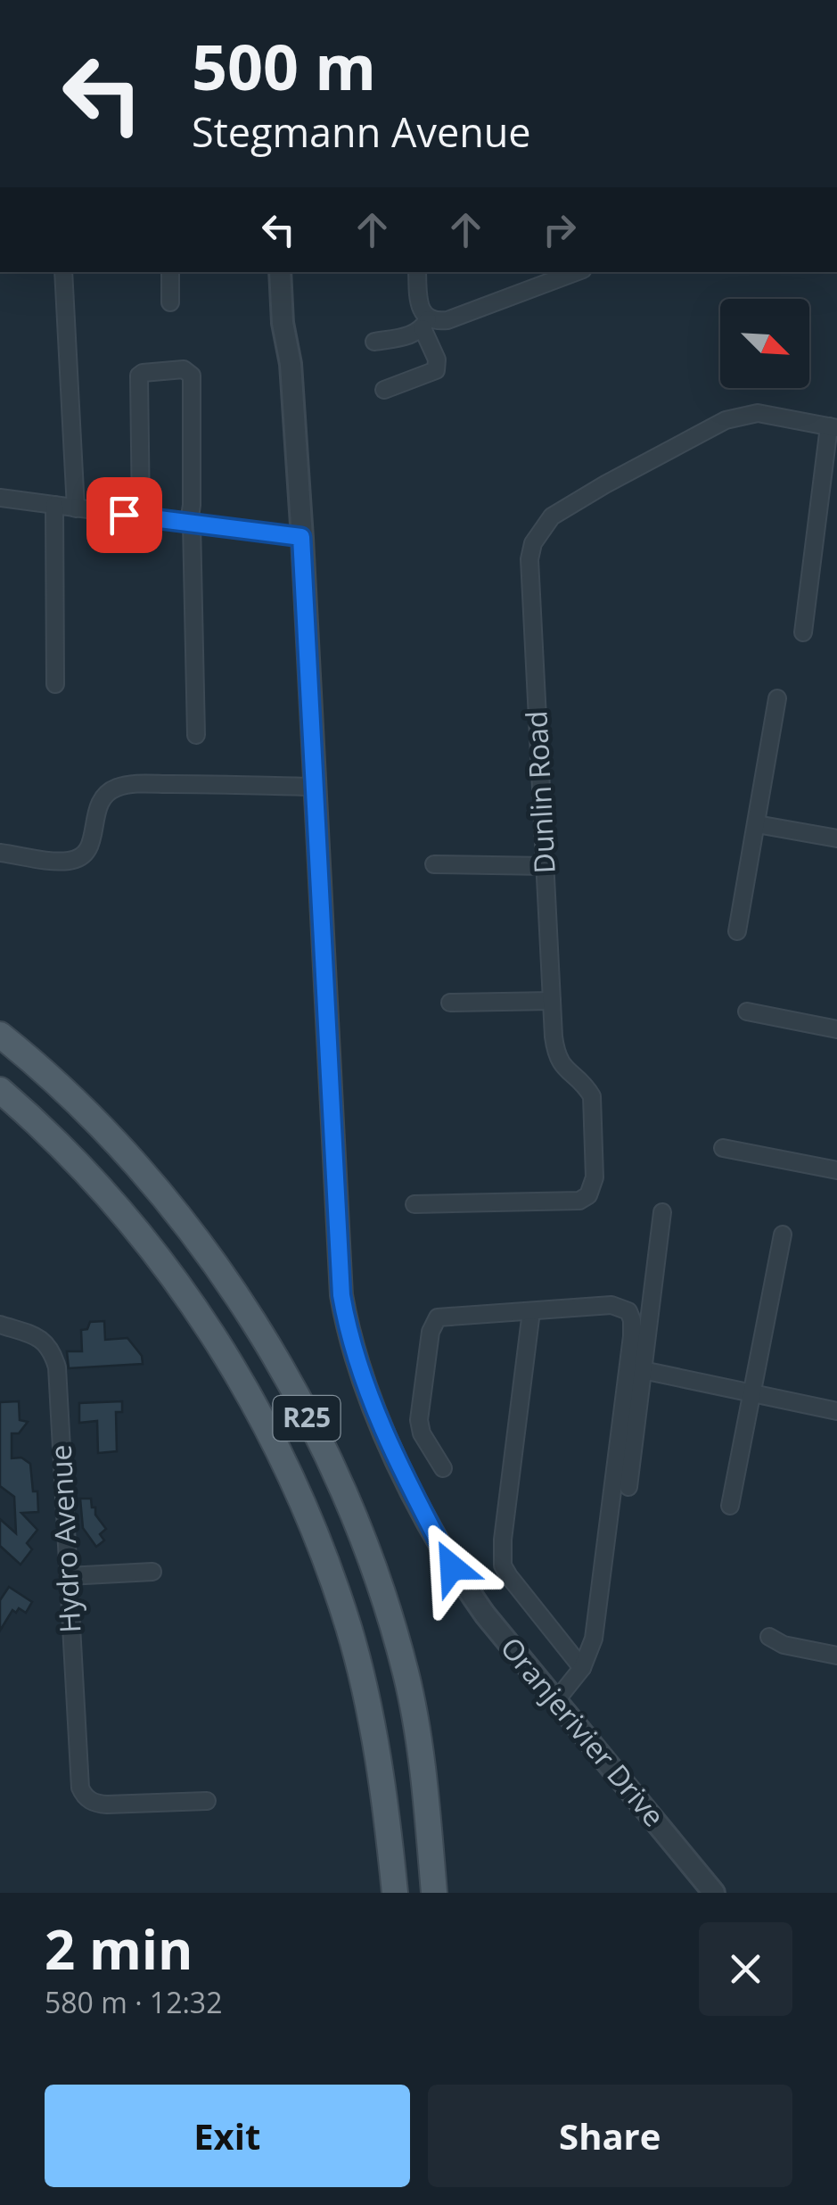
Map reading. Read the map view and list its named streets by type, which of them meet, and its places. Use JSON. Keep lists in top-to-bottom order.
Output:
{
  "streets": {
    "main road": ["R25"],
    "street": ["Dunlin Road", "Hydro Avenue", "Oranjerivier Drive"]
  },
  "north": "bottom right",
  "page": {
    "turn": ["500 m", "Stegmann Avenue"],
    "heading": ["2 min", "580 m · 12:32"],
    "buttons": ["Exit", "Share"]
  }
}
